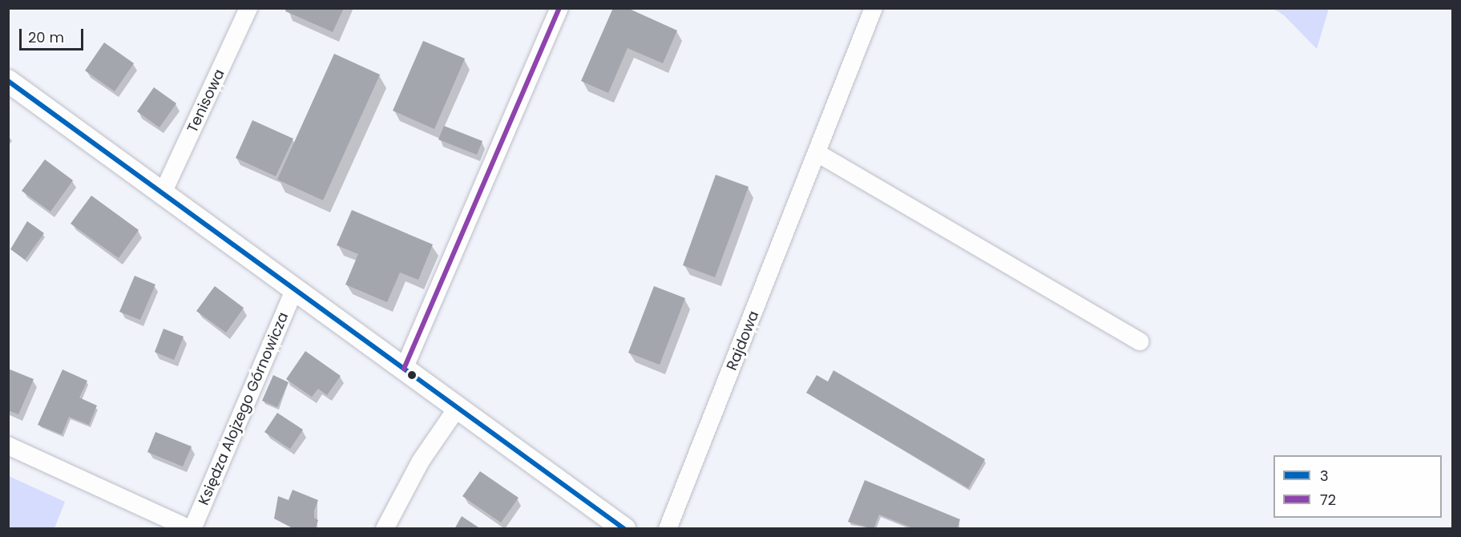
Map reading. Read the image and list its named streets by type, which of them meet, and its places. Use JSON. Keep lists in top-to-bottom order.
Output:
{
  "streets": {
    "street": ["Tenisowa", "Rajdowa", "Księdza Alojzego Górnowicza"]
  },
  "lines": ["transit line 72", "transit line 3"],
  "legend": ["3", "72"],
  "scale_bar": "20 m"
}
